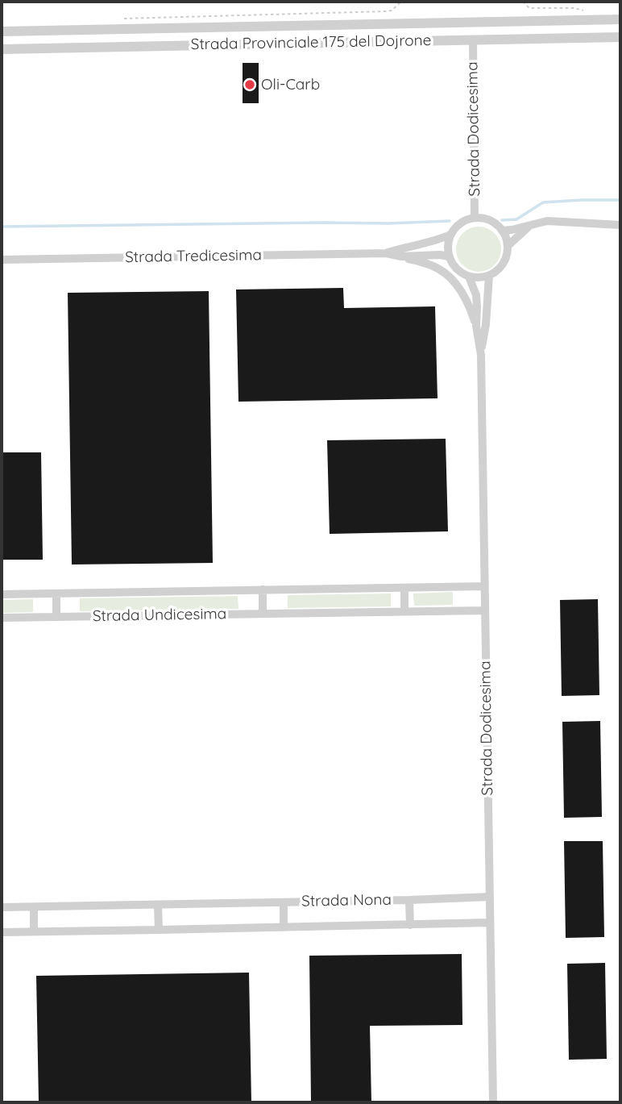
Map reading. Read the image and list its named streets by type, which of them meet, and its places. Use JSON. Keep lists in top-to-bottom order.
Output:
{
  "streets": {
    "street": [
      "Strada Provinciale 175 del Dojrone",
      "Strada Dodicesima",
      "Strada Tredicesima",
      "Strada Undicesima",
      "Strada Nona"
    ]
  },
  "crossings": [
    ["Strada Provinciale 175 del Dojrone", "Strada Dodicesima"],
    ["Strada Dodicesima", "Strada Tredicesima"],
    ["Strada Dodicesima", "Strada Undicesima"],
    ["Strada Dodicesima", "Strada Nona"]
  ],
  "places": ["Oli-Carb"]
}
